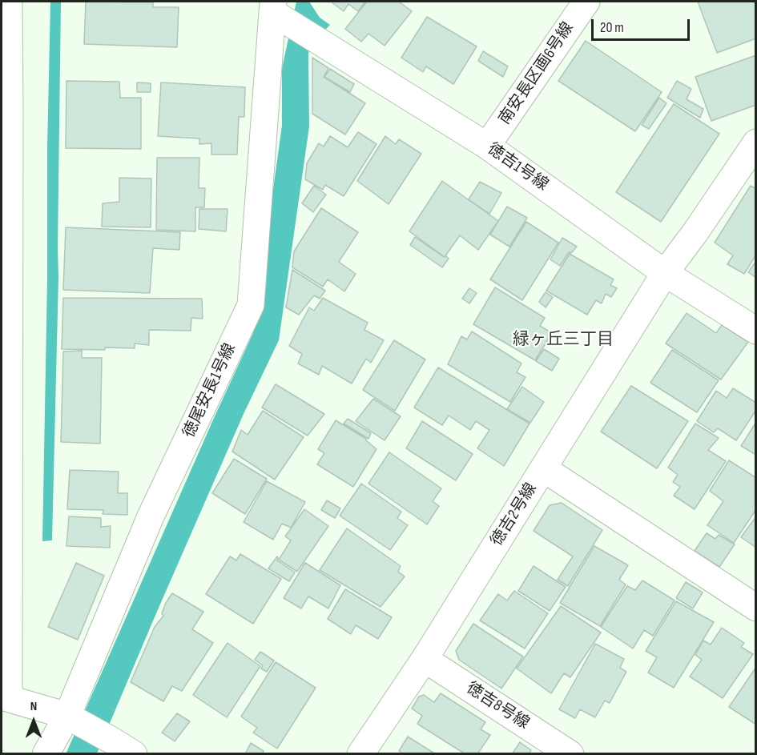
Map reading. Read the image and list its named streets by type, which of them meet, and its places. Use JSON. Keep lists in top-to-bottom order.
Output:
{
  "streets": {
    "street": [
      "南安長区画6号線",
      "徳吉1号線",
      "徳尾安長1号線",
      "徳吉2号線",
      "徳吉8号線"
    ]
  },
  "crossings": [
    ["南安長区画6号線", "徳吉1号線"],
    ["徳吉1号線", "徳尾安長1号線"],
    ["徳吉1号線", "徳吉2号線"],
    ["徳吉2号線", "徳吉8号線"]
  ],
  "districts": ["緑ヶ丘三丁目"],
  "scale_bar": "20 m",
  "north": "top"
}
